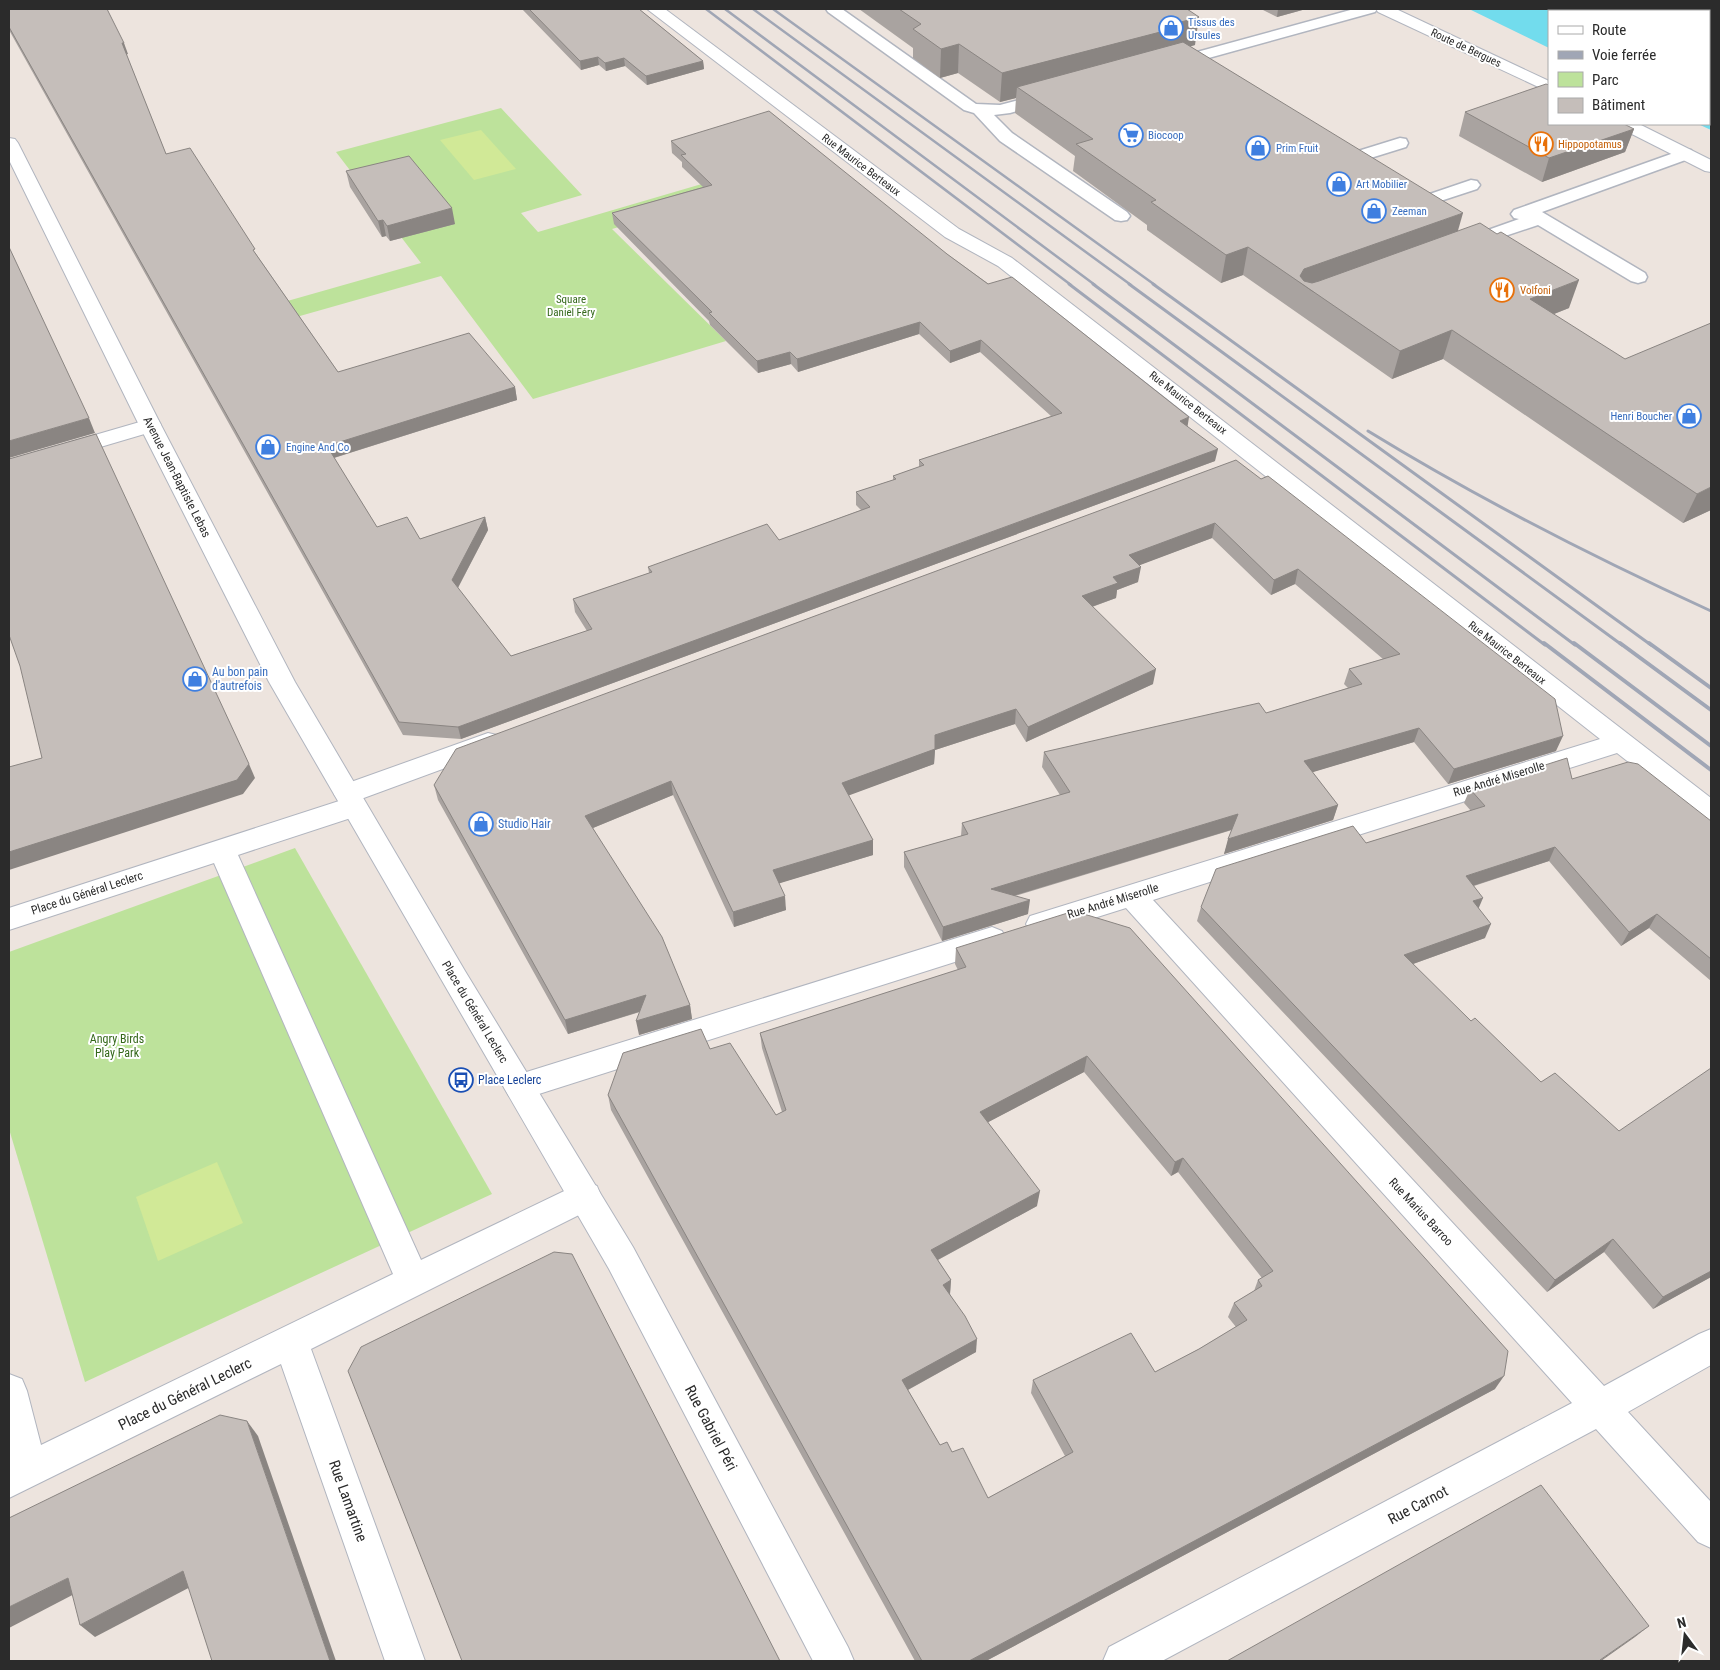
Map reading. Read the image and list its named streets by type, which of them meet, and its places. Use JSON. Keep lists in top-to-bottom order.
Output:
{
  "streets": {
    "street": [
      "Route de Bergues",
      "Rue Maurice Berteaux",
      "Avenue Jean-Baptiste Lebas",
      "Rue André Miserolle",
      "Place du Général Leclerc",
      "Rue Marius Barroo",
      "Rue Gabriel Péri",
      "Rue Lamartine",
      "Rue Carnot"
    ]
  },
  "crossings": [
    ["Rue Maurice Berteaux", "Rue André Miserolle"],
    ["Avenue Jean-Baptiste Lebas", "Place du Général Leclerc"],
    ["Rue André Miserolle", "Place du Général Leclerc"],
    ["Rue André Miserolle", "Rue Marius Barroo"],
    ["Place du Général Leclerc", "Rue Gabriel Péri"],
    ["Place du Général Leclerc", "Rue Lamartine"],
    ["Rue Marius Barroo", "Rue Carnot"]
  ],
  "parks": ["Square Daniel Féry", "Angry Birds Play Park"],
  "places": {
    "shop": [
      "Tissus des Ursules",
      "Prim Fruit",
      "Art Mobilier",
      "Zeeman",
      "Henri Boucher",
      "Engine And Co",
      "Au bon pain d'autrefois",
      "Studio Hair"
    ],
    "supermarket": ["Biocoop"],
    "restaurant": ["Hippopotamus", "Volfoni"],
    "bus stop": ["Place Leclerc"]
  },
  "legend": [
    "Route",
    "Voie ferrée",
    "Parc",
    "Bâtiment"
  ],
  "north": "top"
}
